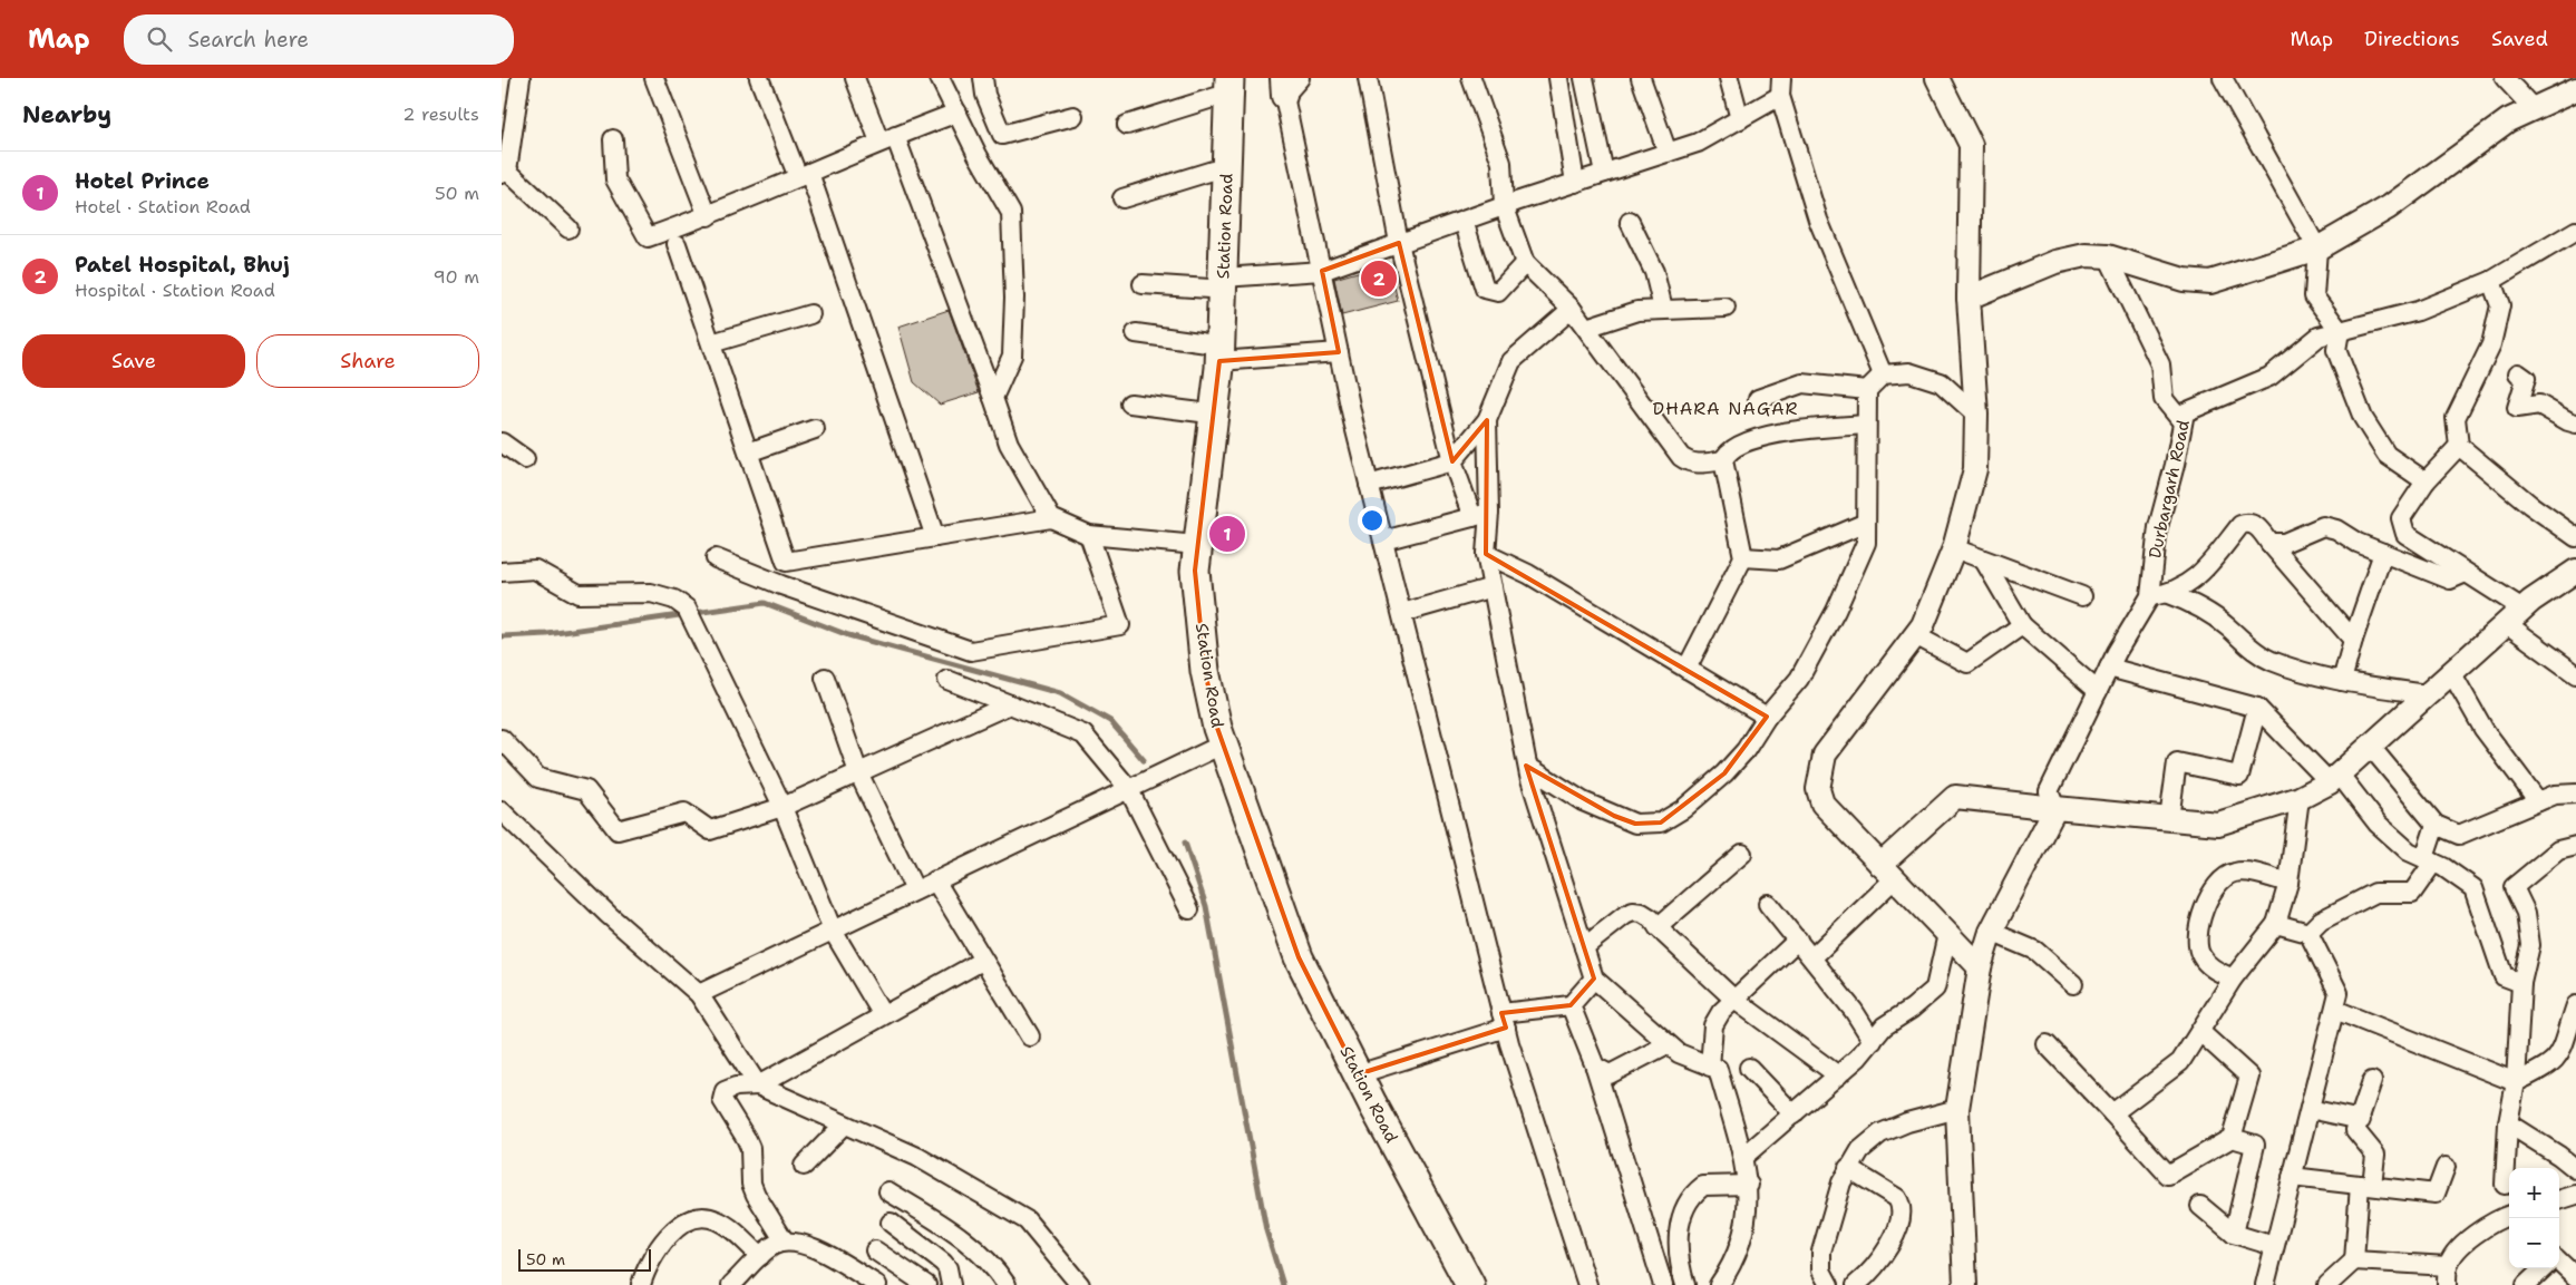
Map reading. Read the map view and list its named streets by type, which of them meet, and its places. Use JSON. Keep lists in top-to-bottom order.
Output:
{
  "streets": {
    "main road": ["Station Road"],
    "street": ["Durbargarh Road"]
  },
  "districts": ["DHARA NAGAR"],
  "scale_bar": "50 m",
  "page": {
    "header": "Map",
    "search": "Search here",
    "nav": ["Map", "Directions", "Saved"],
    "heading": ["Nearby", "2 results"],
    "list": [
      {
        "mark": "1",
        "name": "Hotel Prince",
        "note": "Hotel · Station Road",
        "value": "50 m"
      },
      {
        "mark": "2",
        "name": "Patel Hospital, Bhuj",
        "note": "Hospital · Station Road",
        "value": "90 m"
      }
    ],
    "pins": ["2", "1"],
    "buttons": ["Save", "Share"],
    "map_buttons": ["+", "−"],
    "scale": "50 m"
  }
}
